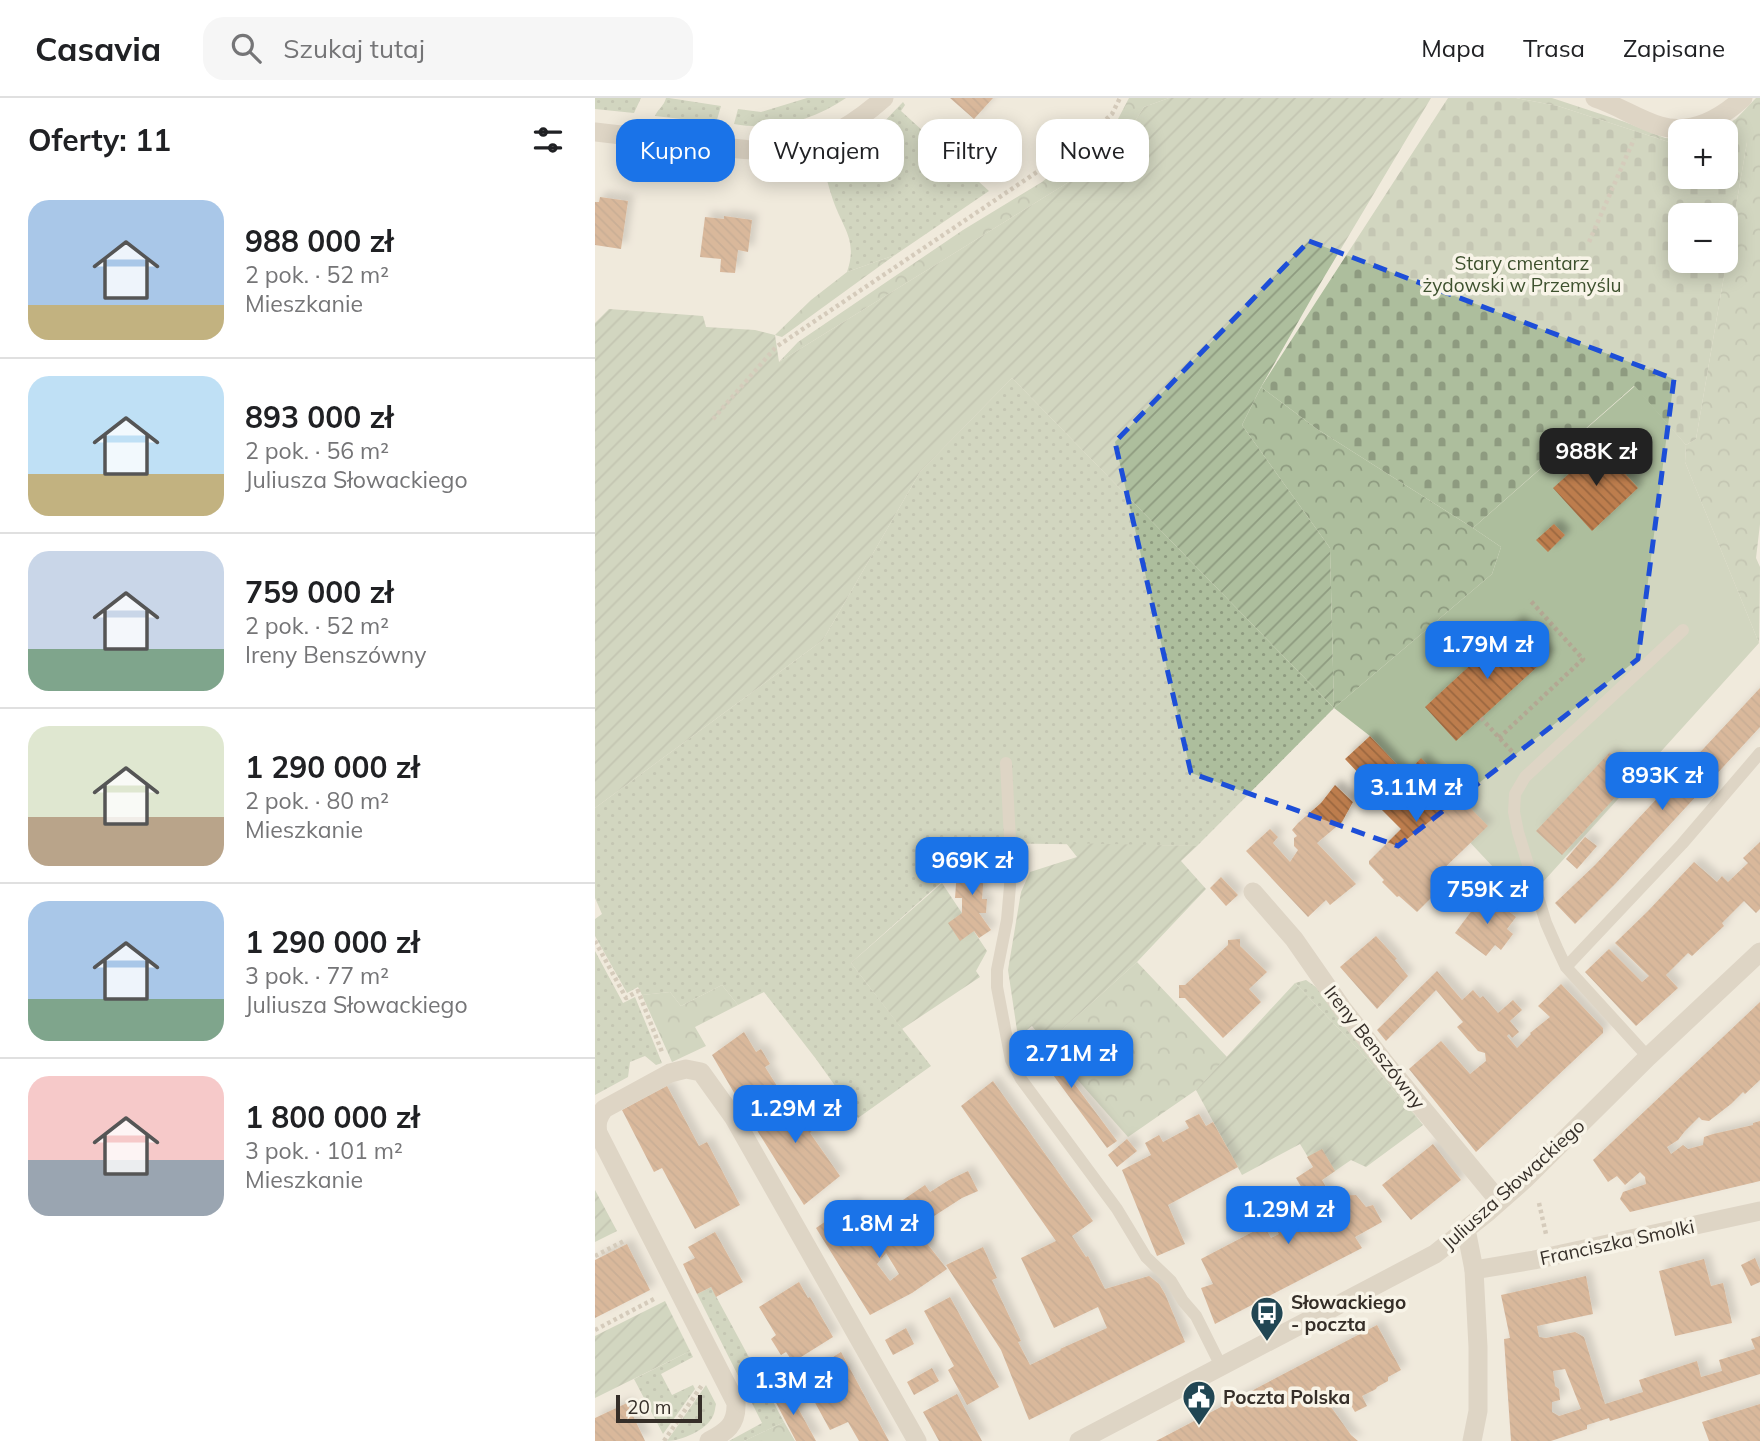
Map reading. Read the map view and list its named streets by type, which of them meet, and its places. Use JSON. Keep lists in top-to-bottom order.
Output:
{
  "streets": {
    "street": ["Ireny Benszówny", "Juliusza Słowackiego", "Franciszka Smolki"]
  },
  "crossings": [
    ["Ireny Benszówny", "Juliusza Słowackiego"]
  ],
  "parks": ["Stary cmentarz żydowski w Przemyślu"],
  "places": {
    "bus stop": ["Słowackiego - poczta"],
    "public building": ["Poczta Polska"]
  },
  "scale_bar": "20 m",
  "page": {
    "header": "Casavia",
    "search": "Szukaj tutaj",
    "nav": ["Mapa", "Trasa", "Zapisane"],
    "heading": "Oferty: 11",
    "map_buttons": ["+", "−"],
    "chip": [
      "Kupno",
      "Wynajem",
      "Filtry",
      "Nowe"
    ],
    "list": [
      {
        "name": "988 000 zł",
        "note": "2 pok. · 52 m² · Mieszkanie"
      },
      {
        "name": "893 000 zł",
        "note": "2 pok. · 56 m² · Juliusza Słowackiego"
      },
      {
        "name": "759 000 zł",
        "note": "2 pok. · 52 m² · Ireny Benszówny"
      },
      {
        "name": "1 290 000 zł",
        "note": "2 pok. · 80 m² · Mieszkanie"
      },
      {
        "name": "1 290 000 zł",
        "note": "3 pok. · 77 m² · Juliusza Słowackiego"
      },
      {
        "name": "1 800 000 zł",
        "note": "3 pok. · 101 m² · Mieszkanie"
      }
    ],
    "price": [
      "988K zł",
      "1.79M zł",
      "893K zł",
      "3.11M zł",
      "969K zł",
      "759K zł",
      "2.71M zł",
      "1.29M zł",
      "1.29M zł",
      "1.8M zł",
      "1.3M zł"
    ],
    "scale": "20 m"
  }
}
